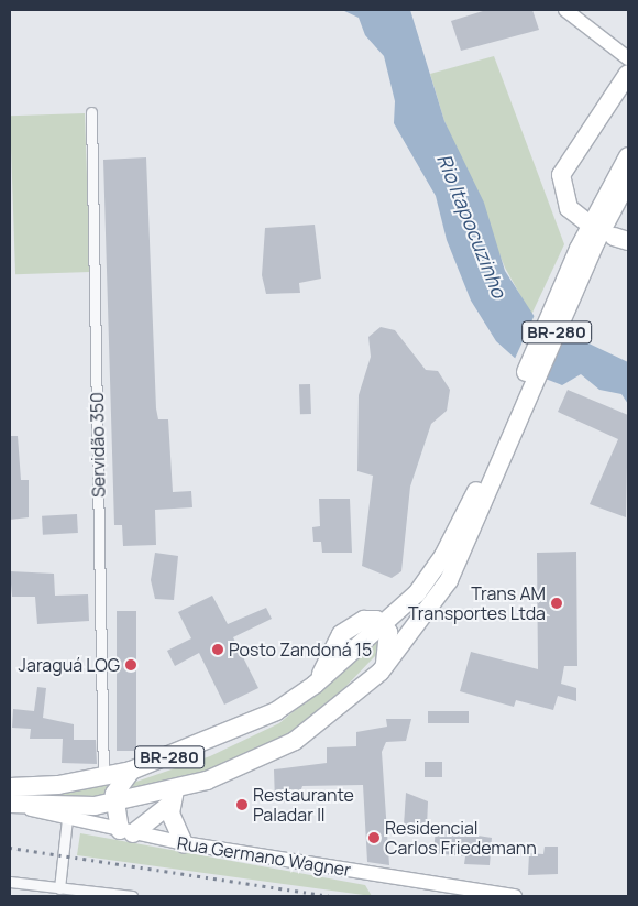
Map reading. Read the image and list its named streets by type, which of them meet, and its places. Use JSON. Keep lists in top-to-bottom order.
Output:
{
  "streets": {
    "highway": ["BR-280"],
    "street": ["Servidão 350", "Rua Germano Wagner"]
  },
  "crossings": [
    ["BR-280", "Servidão 350"],
    ["BR-280", "Rua Germano Wagner"]
  ],
  "water": ["Rio Itapocuzinho"],
  "places": [
    "Trans AM Transportes Ltda",
    "Posto Zandoná 15",
    "Jaraguá LOG",
    "Restaurante Paladar II",
    "Residencial Carlos Friedemann"
  ]
}
